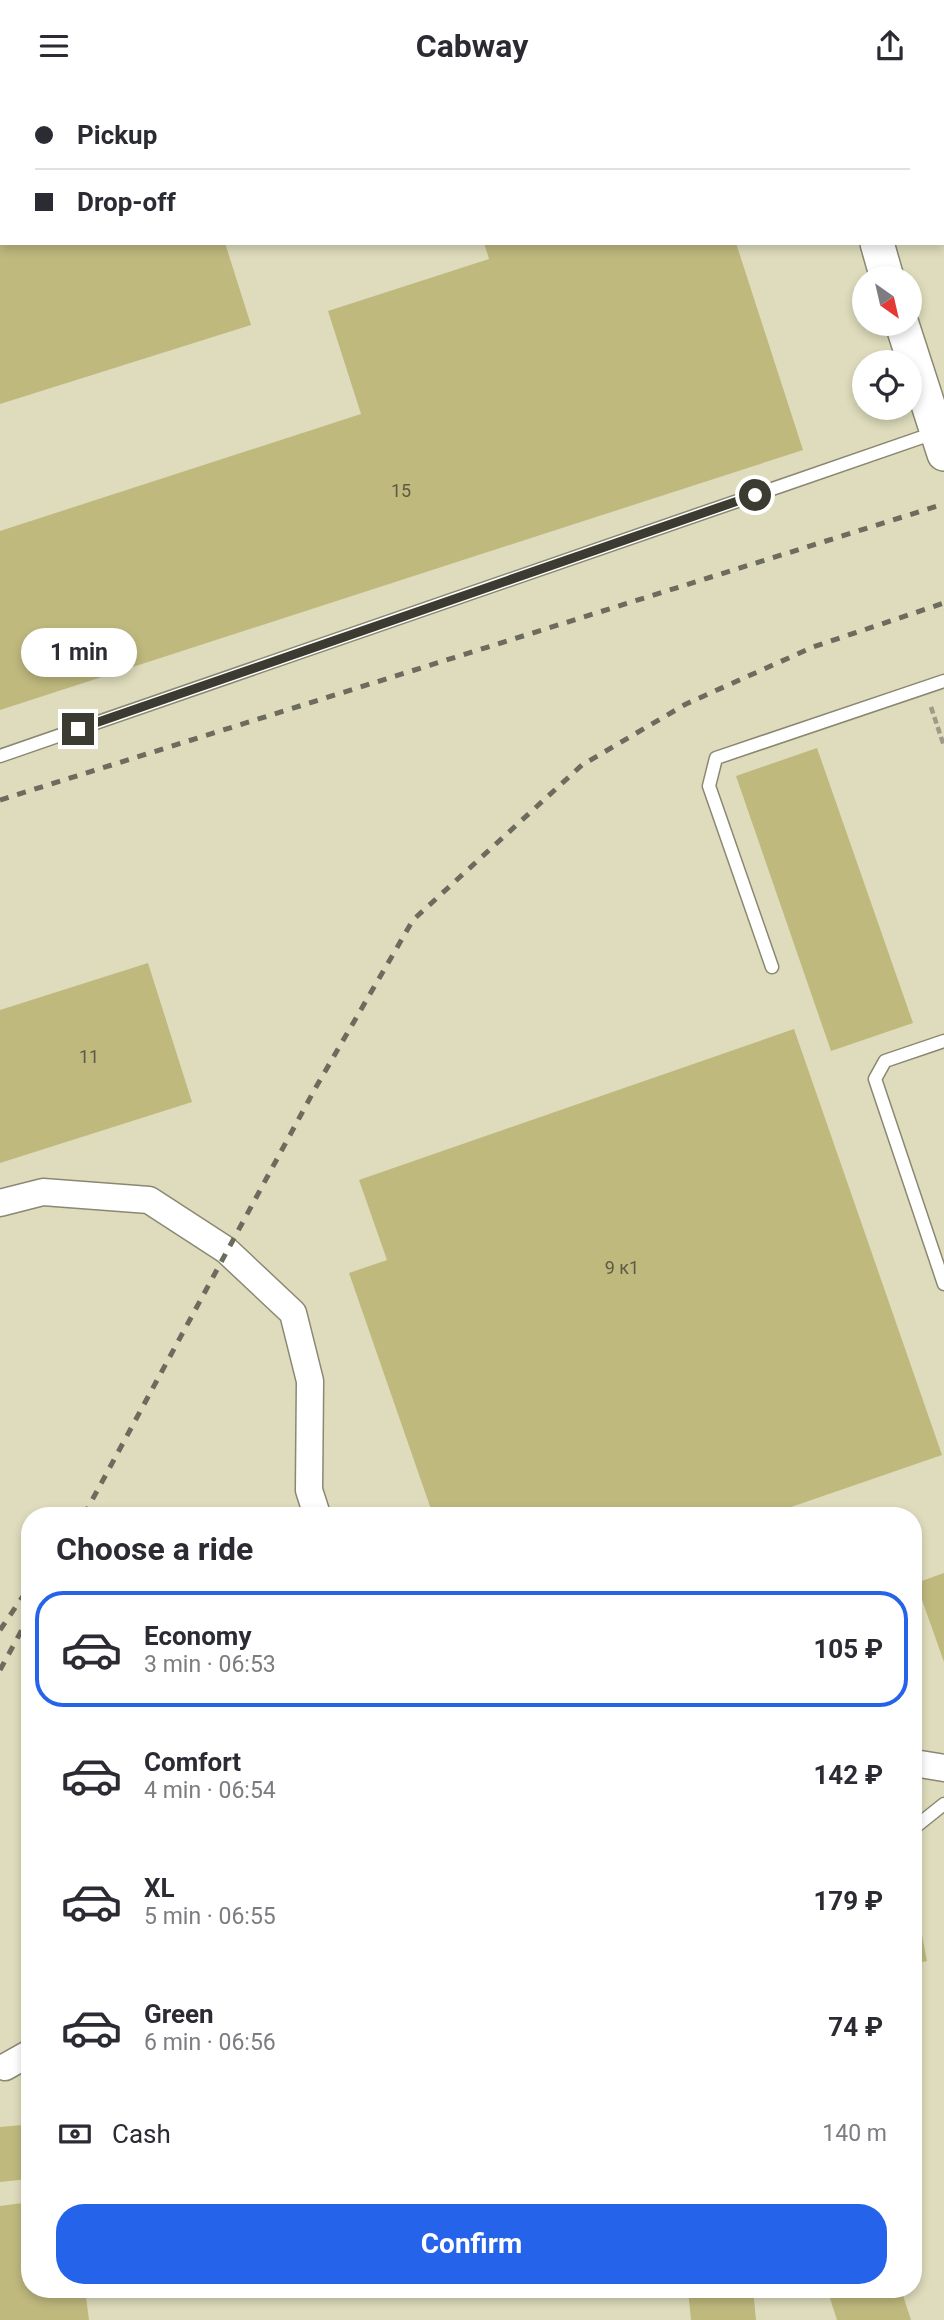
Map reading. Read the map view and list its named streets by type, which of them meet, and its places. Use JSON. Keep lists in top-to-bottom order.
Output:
{
  "house_numbers": ["15", "11", "9 к1"],
  "north": "bottom right",
  "page": {
    "header": "Cabway",
    "banner": ["Pickup", "Drop-off"],
    "bubble": "1 min",
    "heading": "Choose a ride",
    "list": [
      {
        "name": "Economy",
        "note": "3 min · 06:53",
        "value": "105 ₽"
      },
      {
        "name": "Comfort",
        "note": "4 min · 06:54",
        "value": "142 ₽"
      },
      {
        "name": "XL",
        "note": "5 min · 06:55",
        "value": "179 ₽"
      },
      {
        "name": "Green",
        "note": "6 min · 06:56",
        "value": "74 ₽"
      }
    ],
    "pay": ["Cash", "140 m"],
    "buttons": "Confirm"
  }
}
